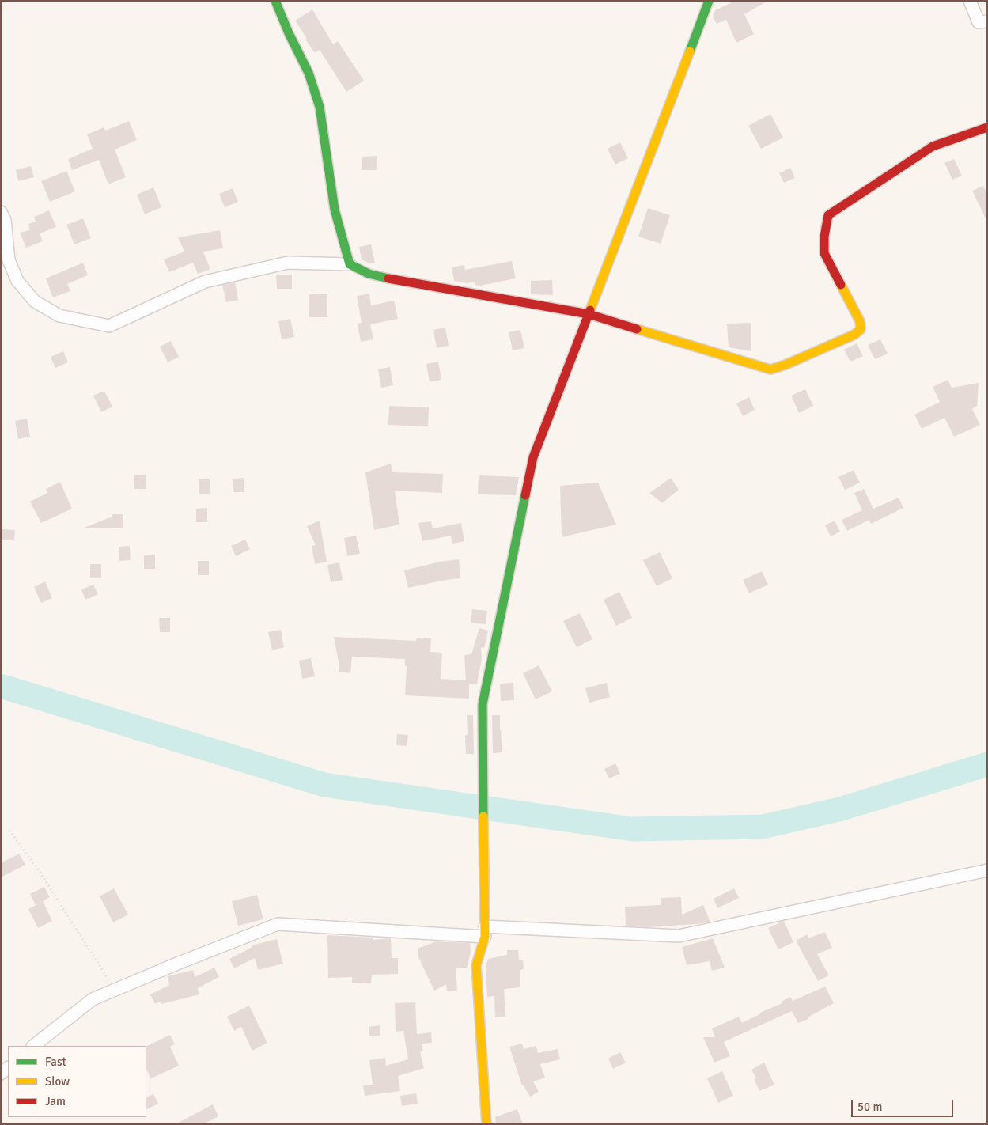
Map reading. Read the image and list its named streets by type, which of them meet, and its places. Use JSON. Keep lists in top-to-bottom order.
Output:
{
  "legend": ["Fast", "Slow", "Jam"],
  "scale_bar": "50 m"
}
